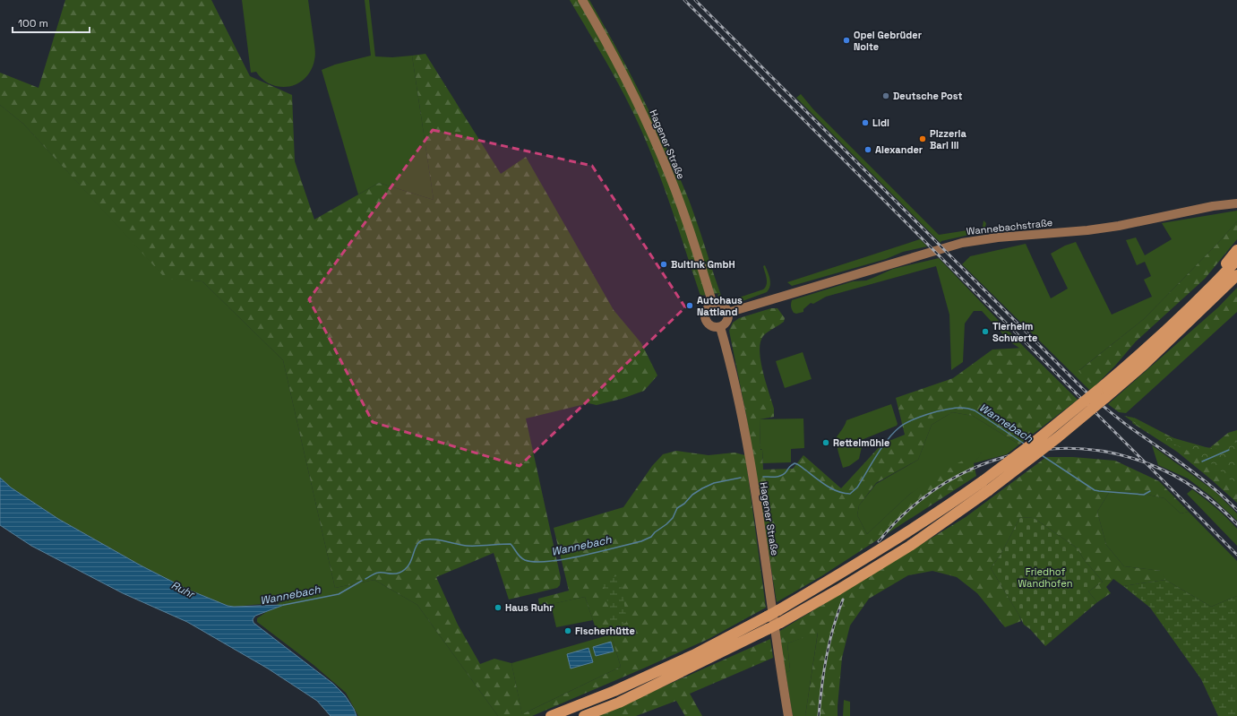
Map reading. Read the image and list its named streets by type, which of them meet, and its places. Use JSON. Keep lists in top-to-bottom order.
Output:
{
  "streets": {
    "main road": ["Hagener Straße", "Wannebachstraße"]
  },
  "crossings": [
    ["Hagener Straße", "Wannebachstraße"]
  ],
  "water": ["Wannebach", "Ruhr"],
  "parks": ["Friedhof Wandhofen"],
  "places": [
    "Opel Gebrüder Nolte",
    "Deutsche Post",
    "Lidl",
    "Pizzeria Bari III",
    "Alexander",
    "Bultink GmbH",
    "Autohaus Nattland",
    "Tierheim Schwerte",
    "Rettelmühle",
    "Haus Ruhr",
    "Fischerhütte"
  ],
  "scale_bar": "100 m"
}
